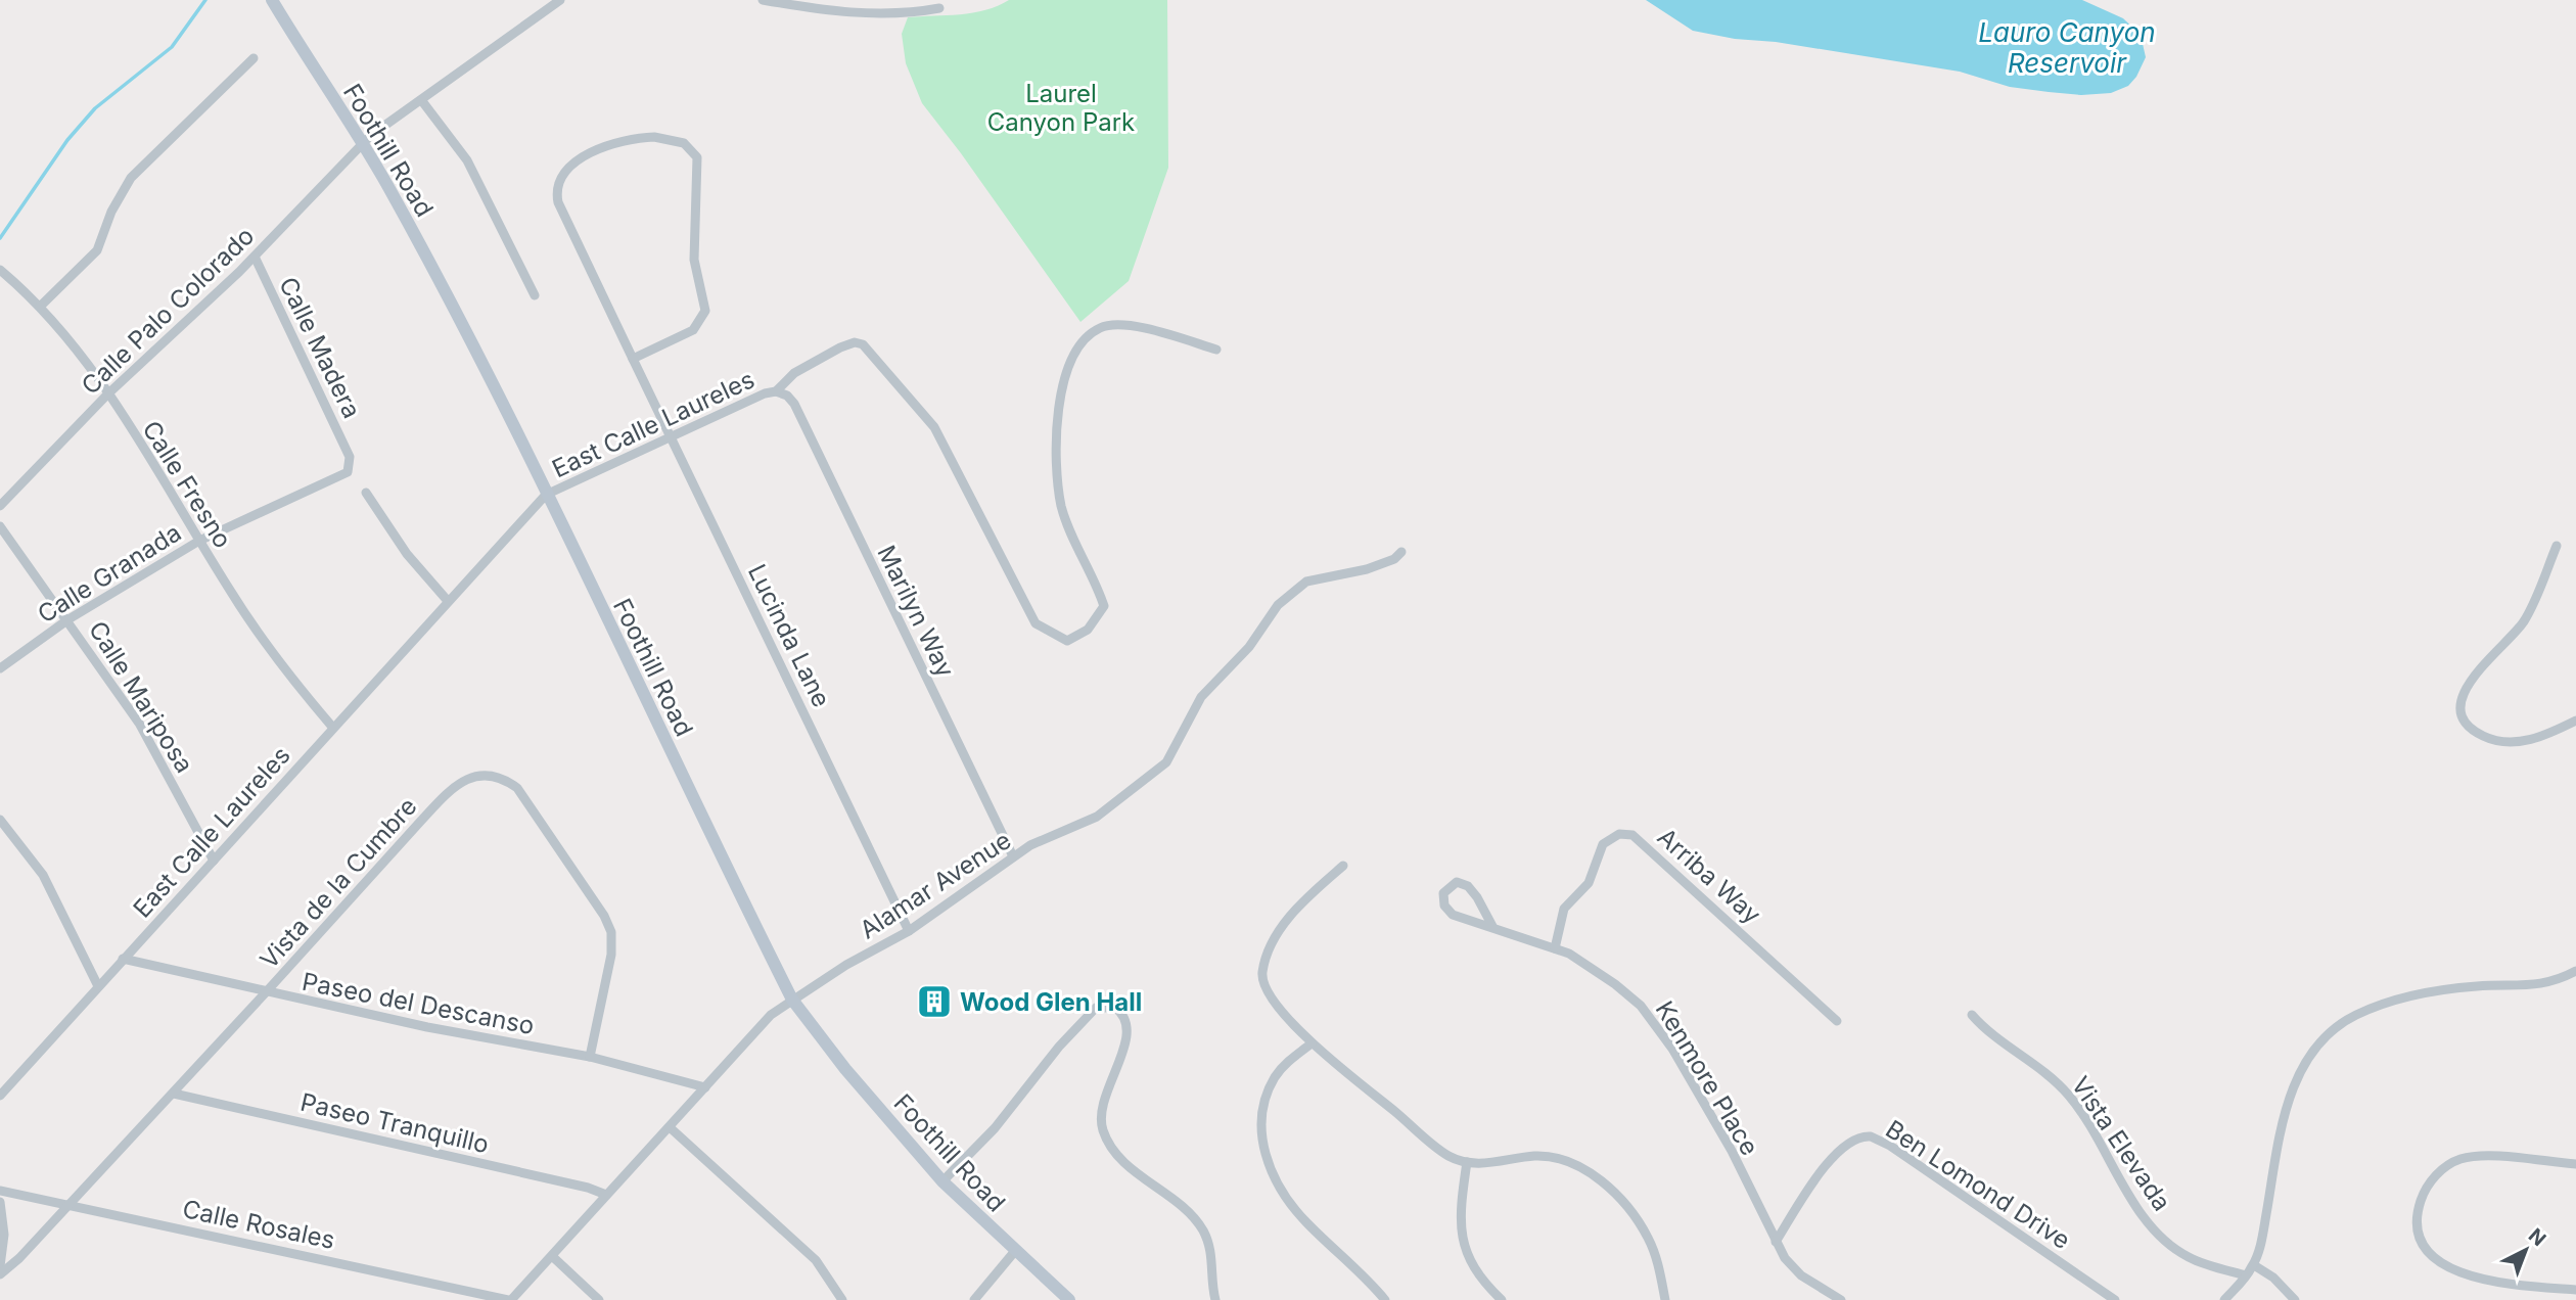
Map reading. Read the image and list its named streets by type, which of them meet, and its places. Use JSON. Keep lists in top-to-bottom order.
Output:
{
  "streets": {
    "main road": ["Foothill Road"],
    "street": [
      "Calle Palo Colorado",
      "Calle Madera",
      "East Calle Laureles",
      "Calle Fresno",
      "Calle Granada",
      "Marilyn Way",
      "Lucinda Lane",
      "Calle Mariposa",
      "Arriba Way",
      "Vista de la Cumbre",
      "Alamar Avenue",
      "Paseo del Descanso",
      "Kenmore Place",
      "Paseo Tranquillo",
      "Vista Elevada",
      "Ben Lomond Drive",
      "Calle Rosales"
    ]
  },
  "crossings": [
    ["Foothill Road", "Calle Palo Colorado"],
    ["Foothill Road", "East Calle Laureles"],
    ["Foothill Road", "Alamar Avenue"],
    ["Calle Palo Colorado", "Calle Madera"],
    ["Calle Palo Colorado", "Calle Fresno"],
    ["Calle Madera", "Calle Granada"],
    ["East Calle Laureles", "Calle Fresno"],
    ["East Calle Laureles", "Marilyn Way"],
    ["East Calle Laureles", "Lucinda Lane"],
    ["East Calle Laureles", "Calle Mariposa"],
    ["East Calle Laureles", "Paseo del Descanso"],
    ["Calle Fresno", "Calle Granada"],
    ["Calle Granada", "Calle Mariposa"],
    ["Marilyn Way", "Alamar Avenue"],
    ["Lucinda Lane", "Alamar Avenue"],
    ["Arriba Way", "Kenmore Place"],
    ["Vista de la Cumbre", "Paseo del Descanso"],
    ["Vista de la Cumbre", "Paseo Tranquillo"],
    ["Vista de la Cumbre", "Calle Rosales"],
    ["Alamar Avenue", "Paseo del Descanso"],
    ["Alamar Avenue", "Paseo Tranquillo"],
    ["Alamar Avenue", "Calle Rosales"],
    ["Kenmore Place", "Ben Lomond Drive"]
  ],
  "water": ["Lauro Canyon Reservoir"],
  "parks": ["Laurel Canyon Park"],
  "places": {
    "building": ["Wood Glen Hall"]
  },
  "north": "top right"
}
